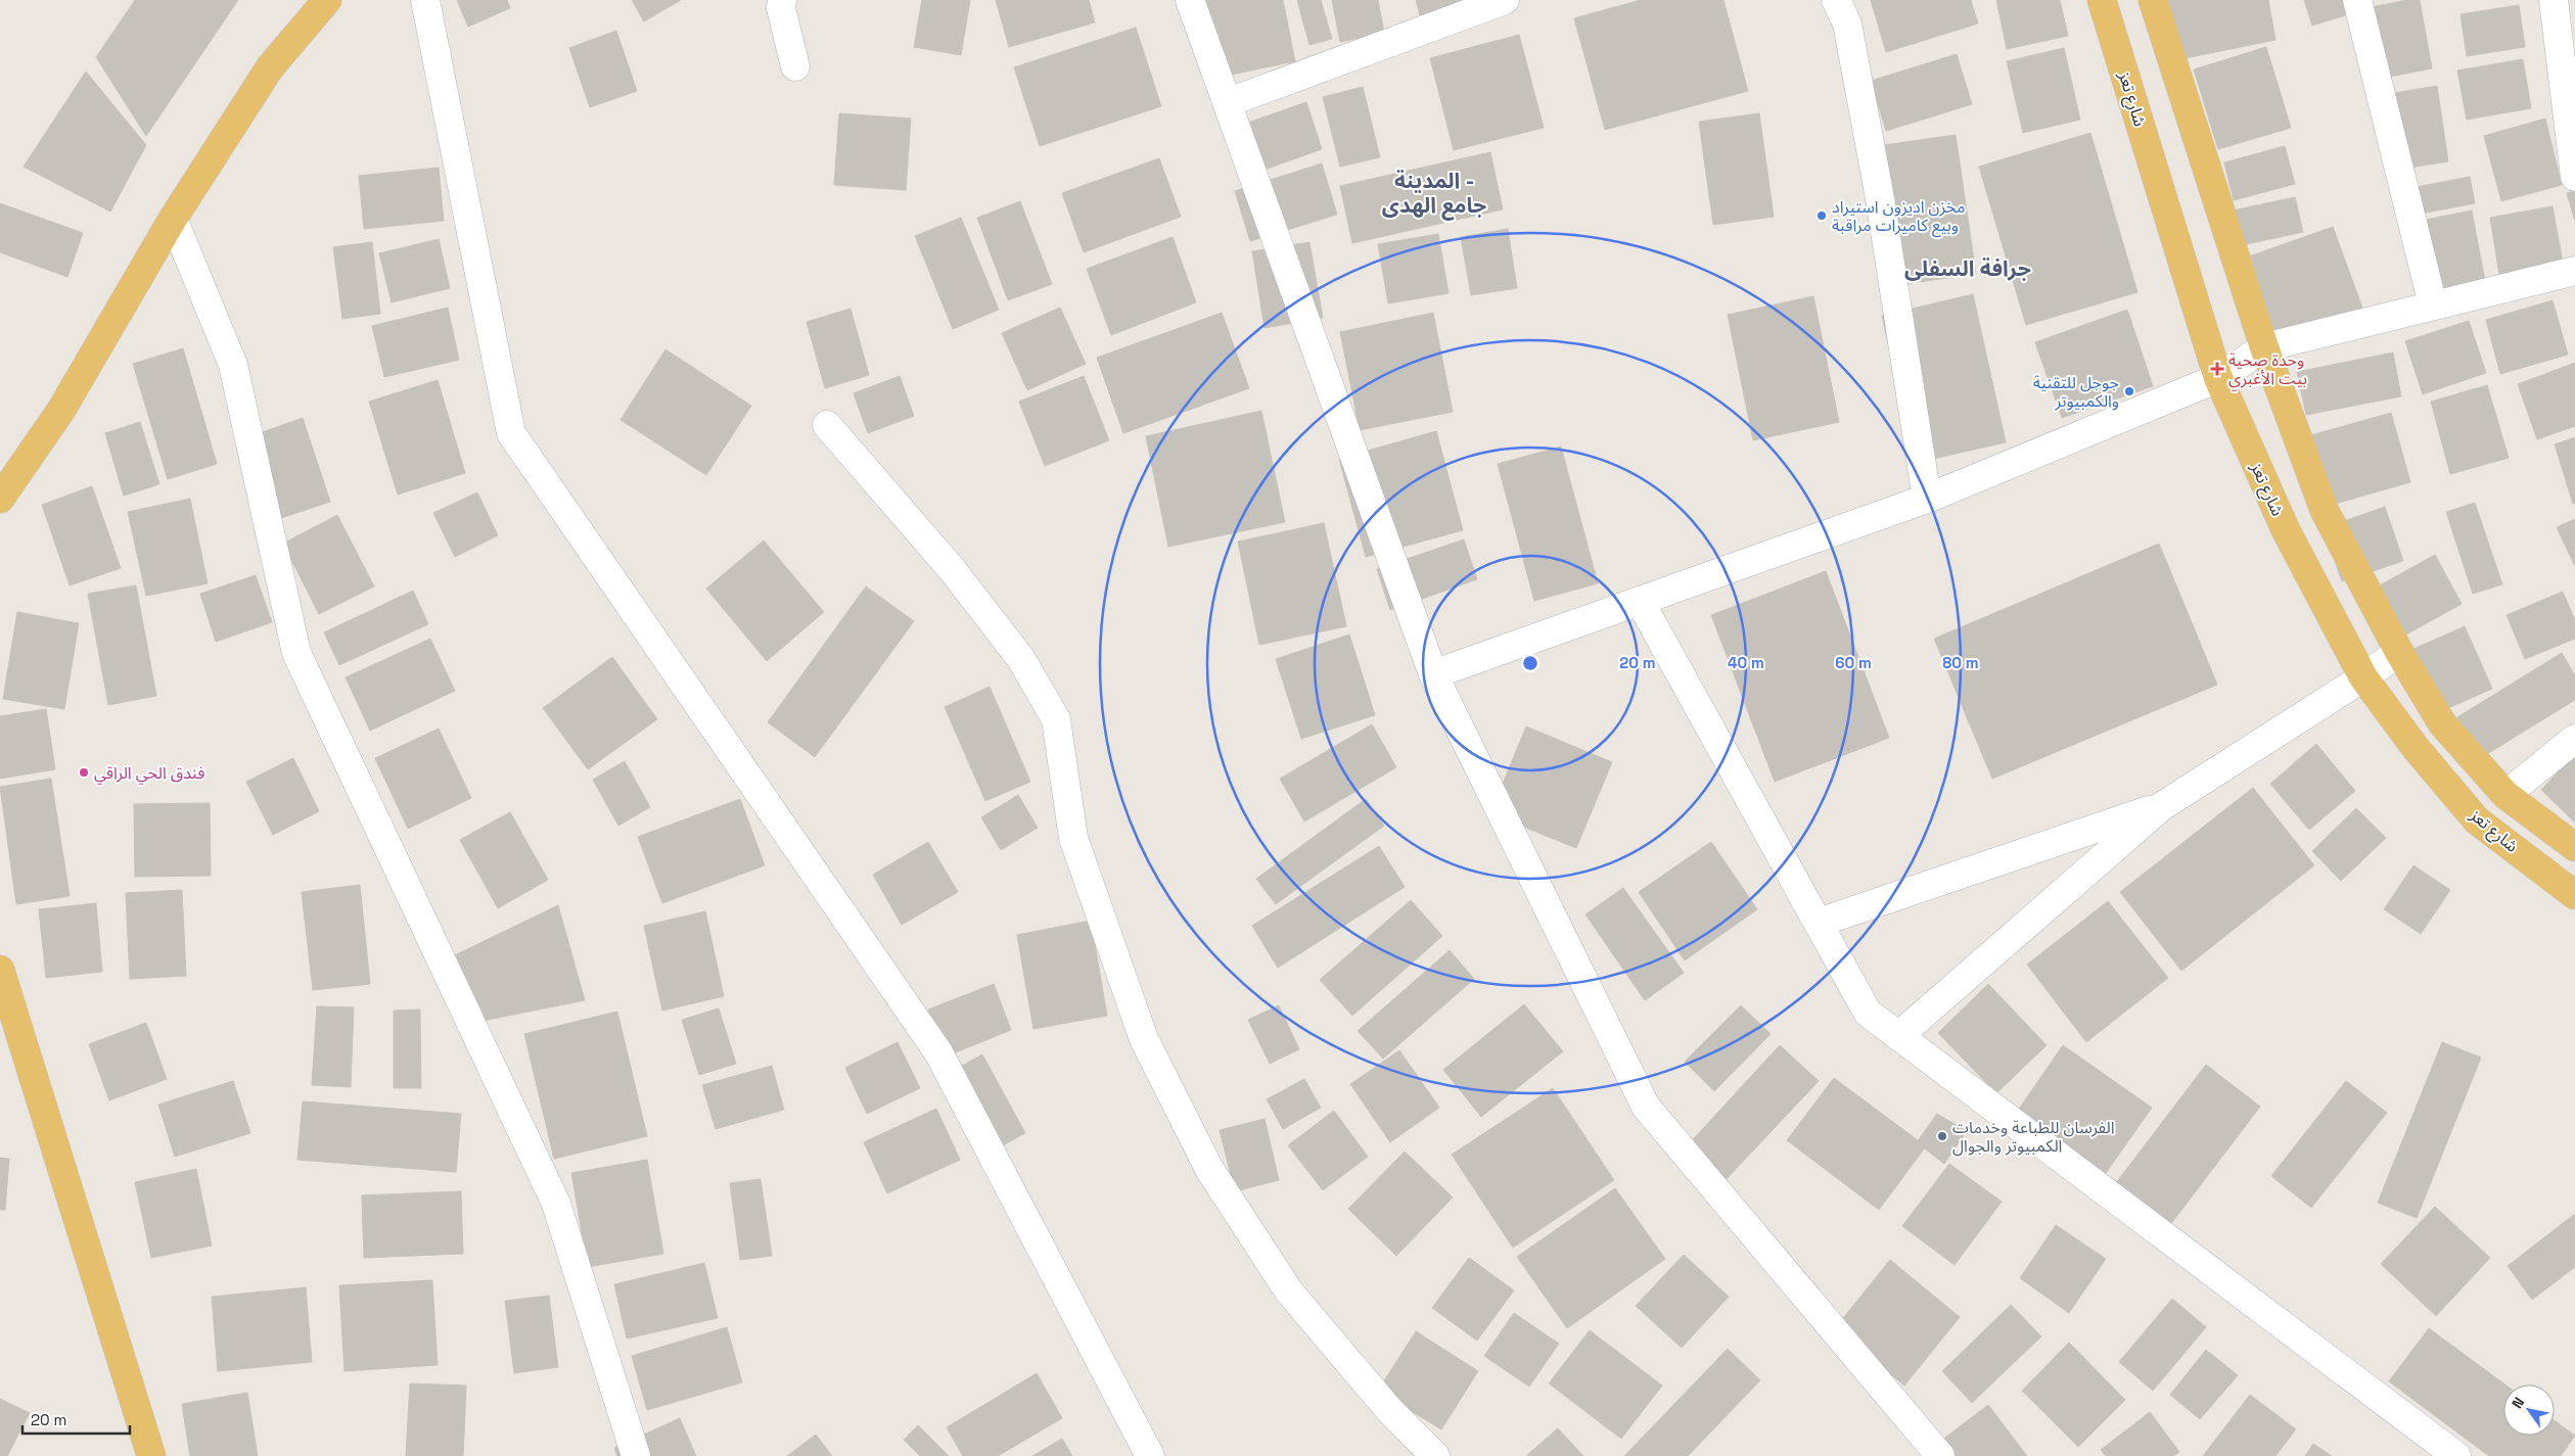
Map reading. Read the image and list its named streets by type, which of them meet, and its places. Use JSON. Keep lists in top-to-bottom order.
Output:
{
  "streets": {
    "main road": ["شارع تعز"]
  },
  "districts": ["المدينة - جامع الهدى", "جرافة السفلى"],
  "places": {
    "other": [
      "مخزن اديزون استيراد وبيع كاميرات مراقبة",
      "جوجل للتقنية والكمبيوتر",
      "فندق الحي الراقي",
      "الفرسان للطباعة وخدمات الكمبيوتر والجوال"
    ],
    "health": ["وحدة صحية بيت الأغبري"]
  },
  "scale_bar": "20 m",
  "north": "top left",
  "rings": [
    "20 m",
    "40 m",
    "60 m",
    "80 m"
  ]
}
